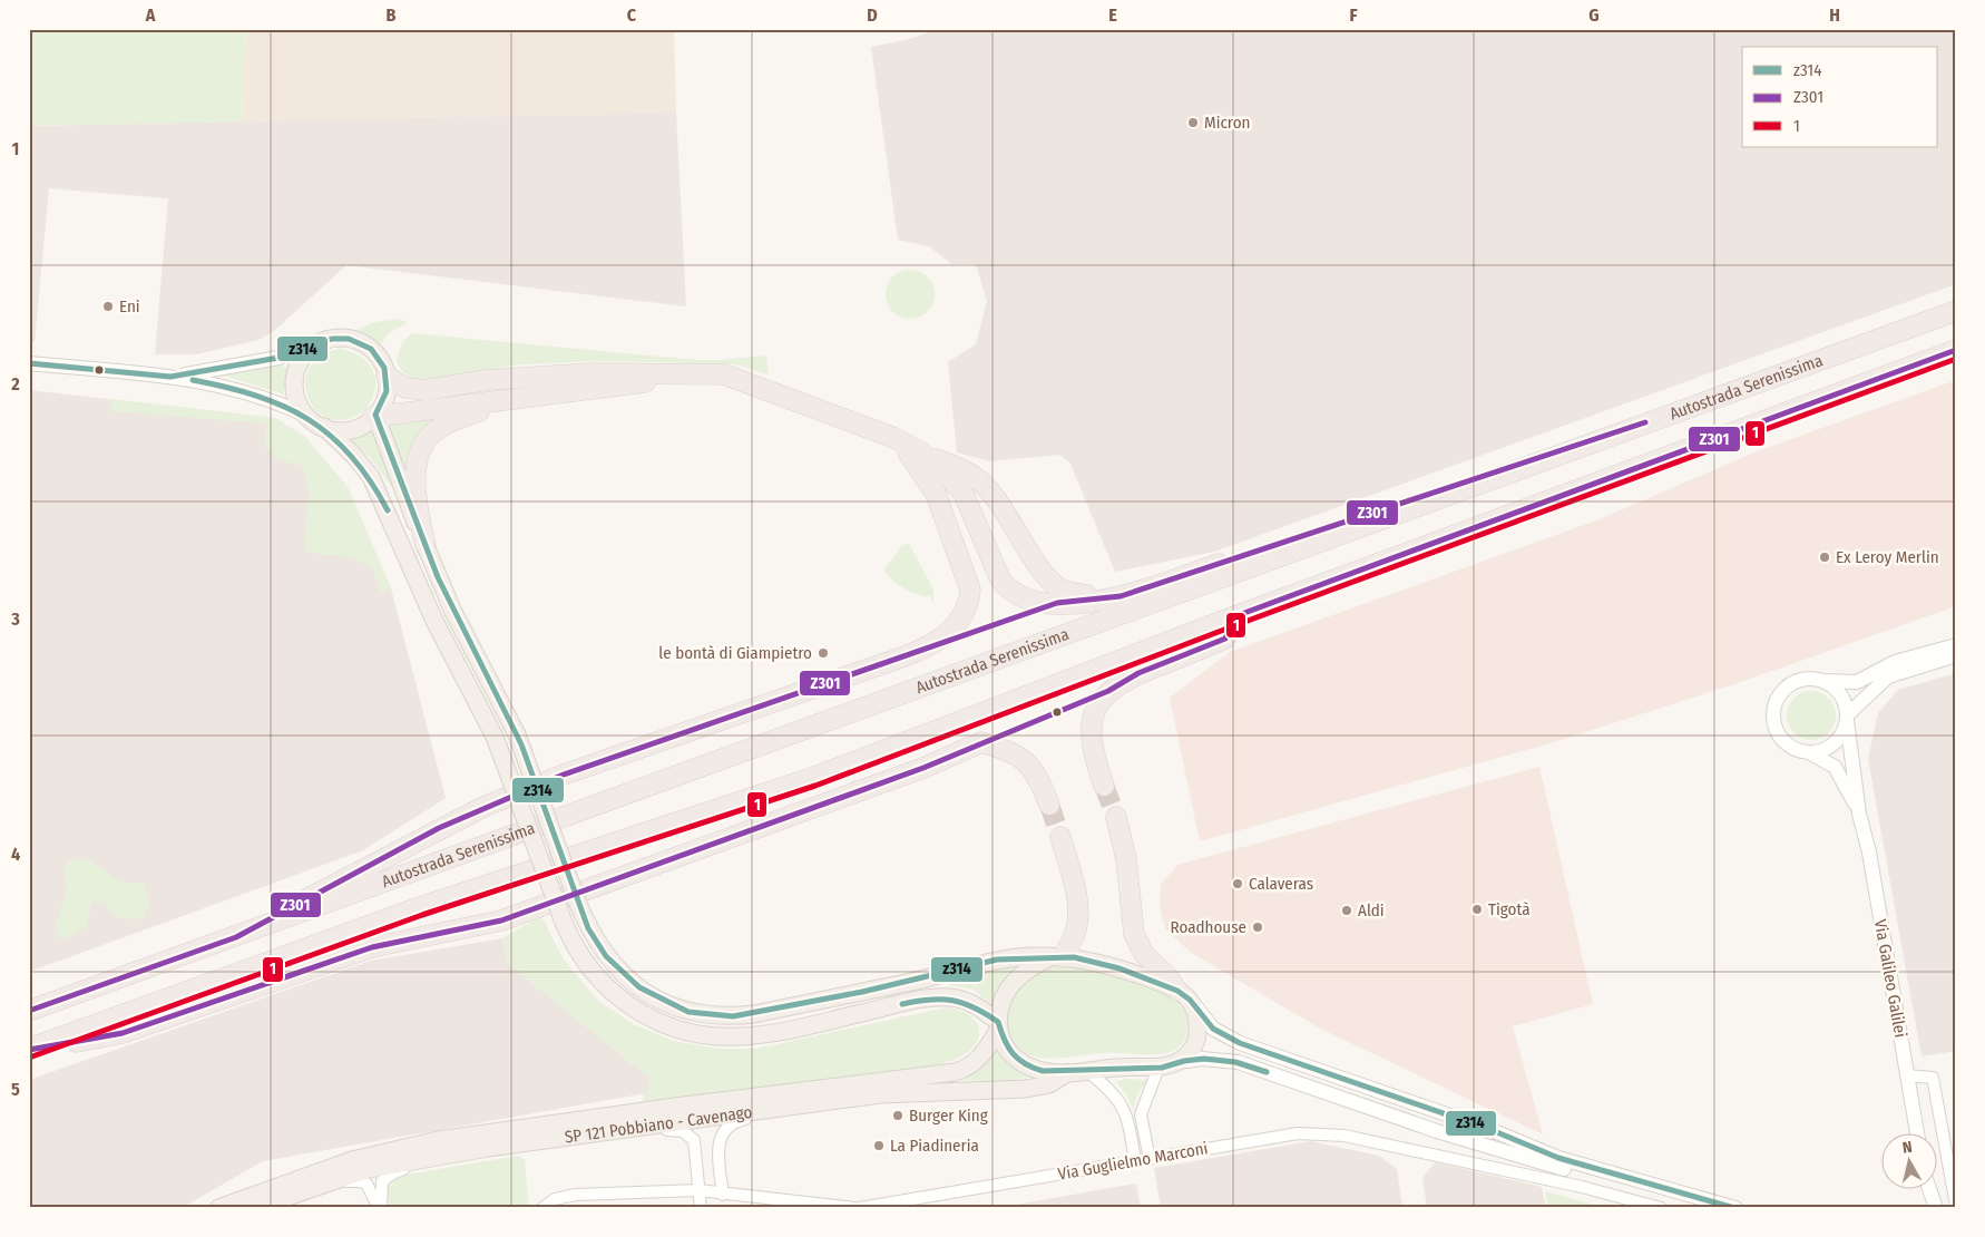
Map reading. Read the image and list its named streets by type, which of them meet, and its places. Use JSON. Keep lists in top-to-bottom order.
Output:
{
  "streets": {
    "highway": ["Autostrada Serenissima"],
    "main road": ["SP 121 Pobbiano - Cavenago"],
    "street": ["Via Galileo Galilei", "Via Guglielmo Marconi"]
  },
  "places": [
    "Micron",
    "Eni",
    "Ex Leroy Merlin",
    "le bontà di Giampietro",
    "Calaveras",
    "Tigotà",
    "Aldi",
    "Roadhouse",
    "Burger King",
    "La Piadineria"
  ],
  "lines": ["transit line z314", "transit line Z301", "transit line 1"],
  "legend": ["z314", "Z301", "1"],
  "north": "top",
  "grid": {
    "columns": [
      "A",
      "B",
      "C",
      "D",
      "E",
      "F",
      "G",
      "H"
    ],
    "rows": [
      "1",
      "2",
      "3",
      "4",
      "5"
    ]
  }
}
